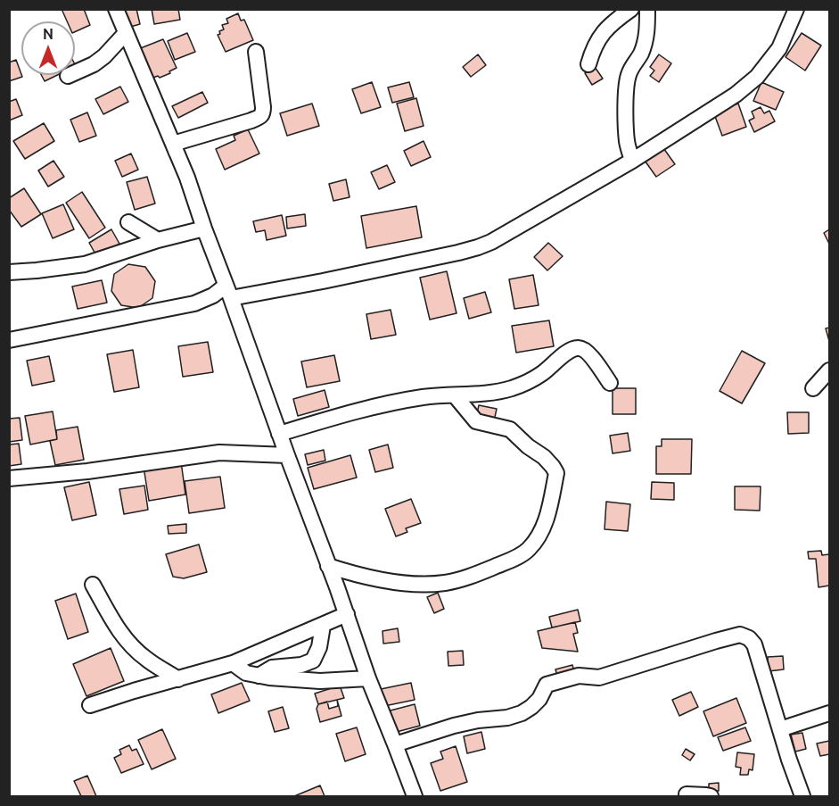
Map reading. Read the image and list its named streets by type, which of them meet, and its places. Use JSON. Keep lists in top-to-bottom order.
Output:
{
  "north": "top"
}
